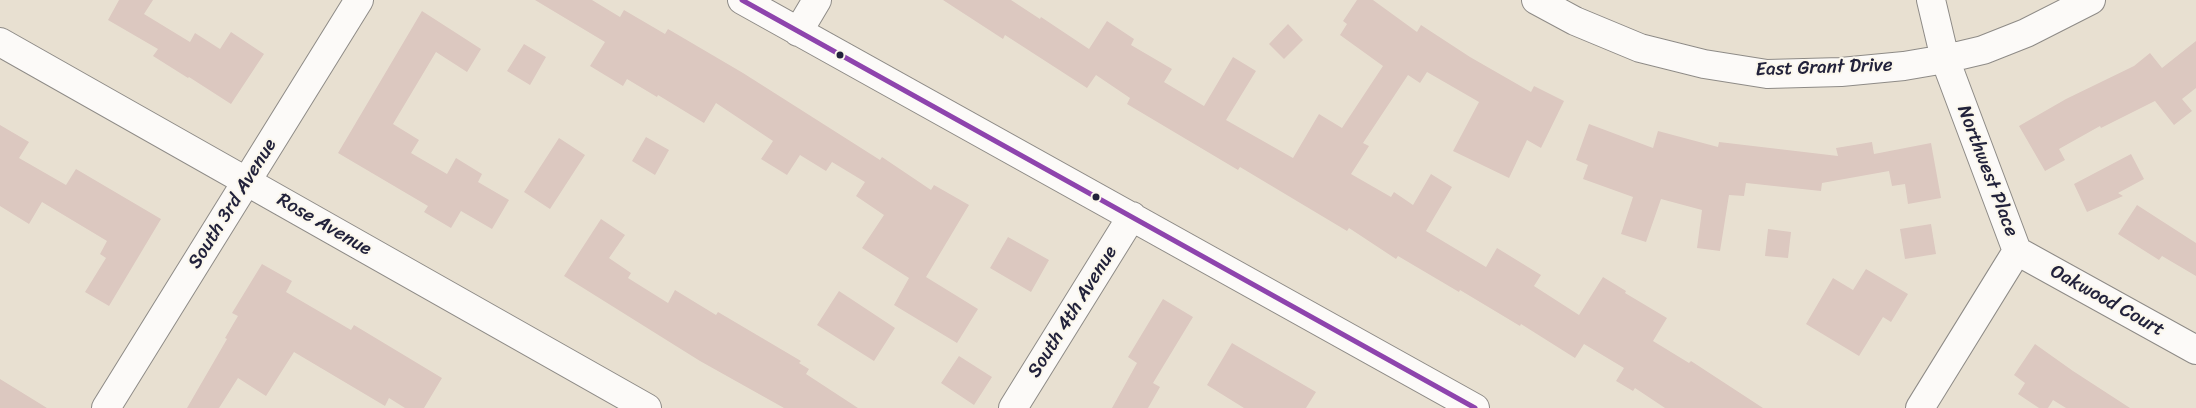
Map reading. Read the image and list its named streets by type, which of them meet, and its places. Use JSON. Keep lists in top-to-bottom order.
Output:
{
  "streets": {
    "street": [
      "East Grant Drive",
      "Northwest Place",
      "South 3rd Avenue",
      "Rose Avenue",
      "Oakwood Court",
      "South 4th Avenue"
    ]
  },
  "crossings": [
    ["East Grant Drive", "Northwest Place"],
    ["Northwest Place", "Oakwood Court"],
    ["South 3rd Avenue", "Rose Avenue"]
  ]
}
